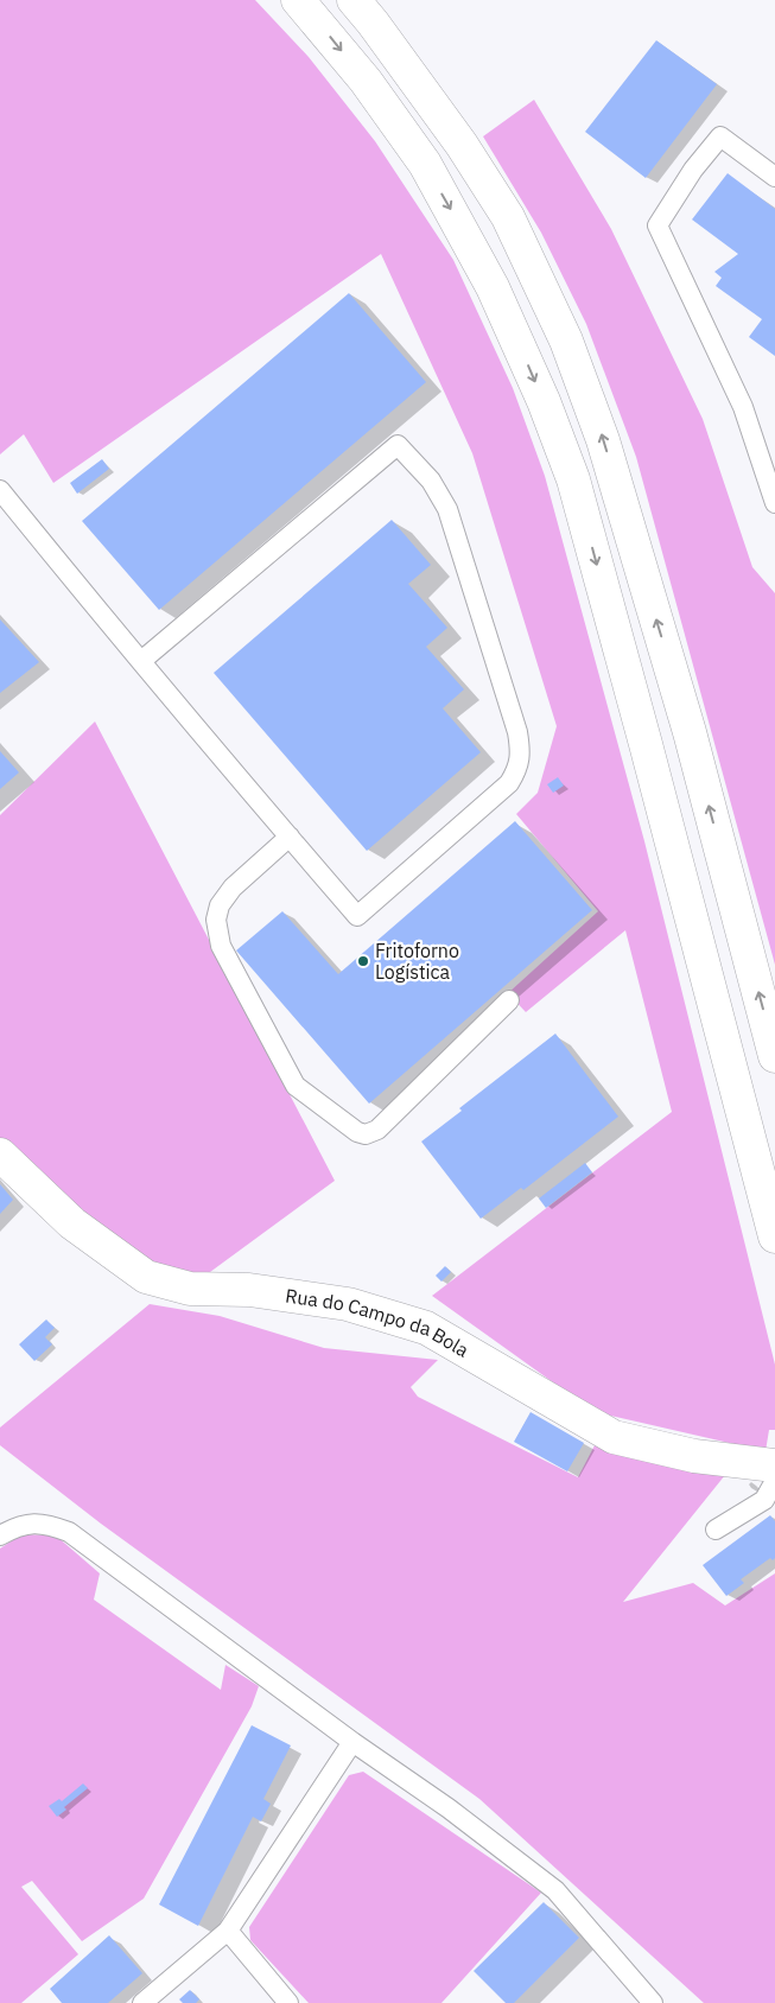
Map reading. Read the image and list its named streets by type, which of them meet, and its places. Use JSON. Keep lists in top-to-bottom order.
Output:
{
  "streets": {
    "main road": ["Rua do Campo da Bola"]
  },
  "places": ["Fritoforno Logística"]
}
